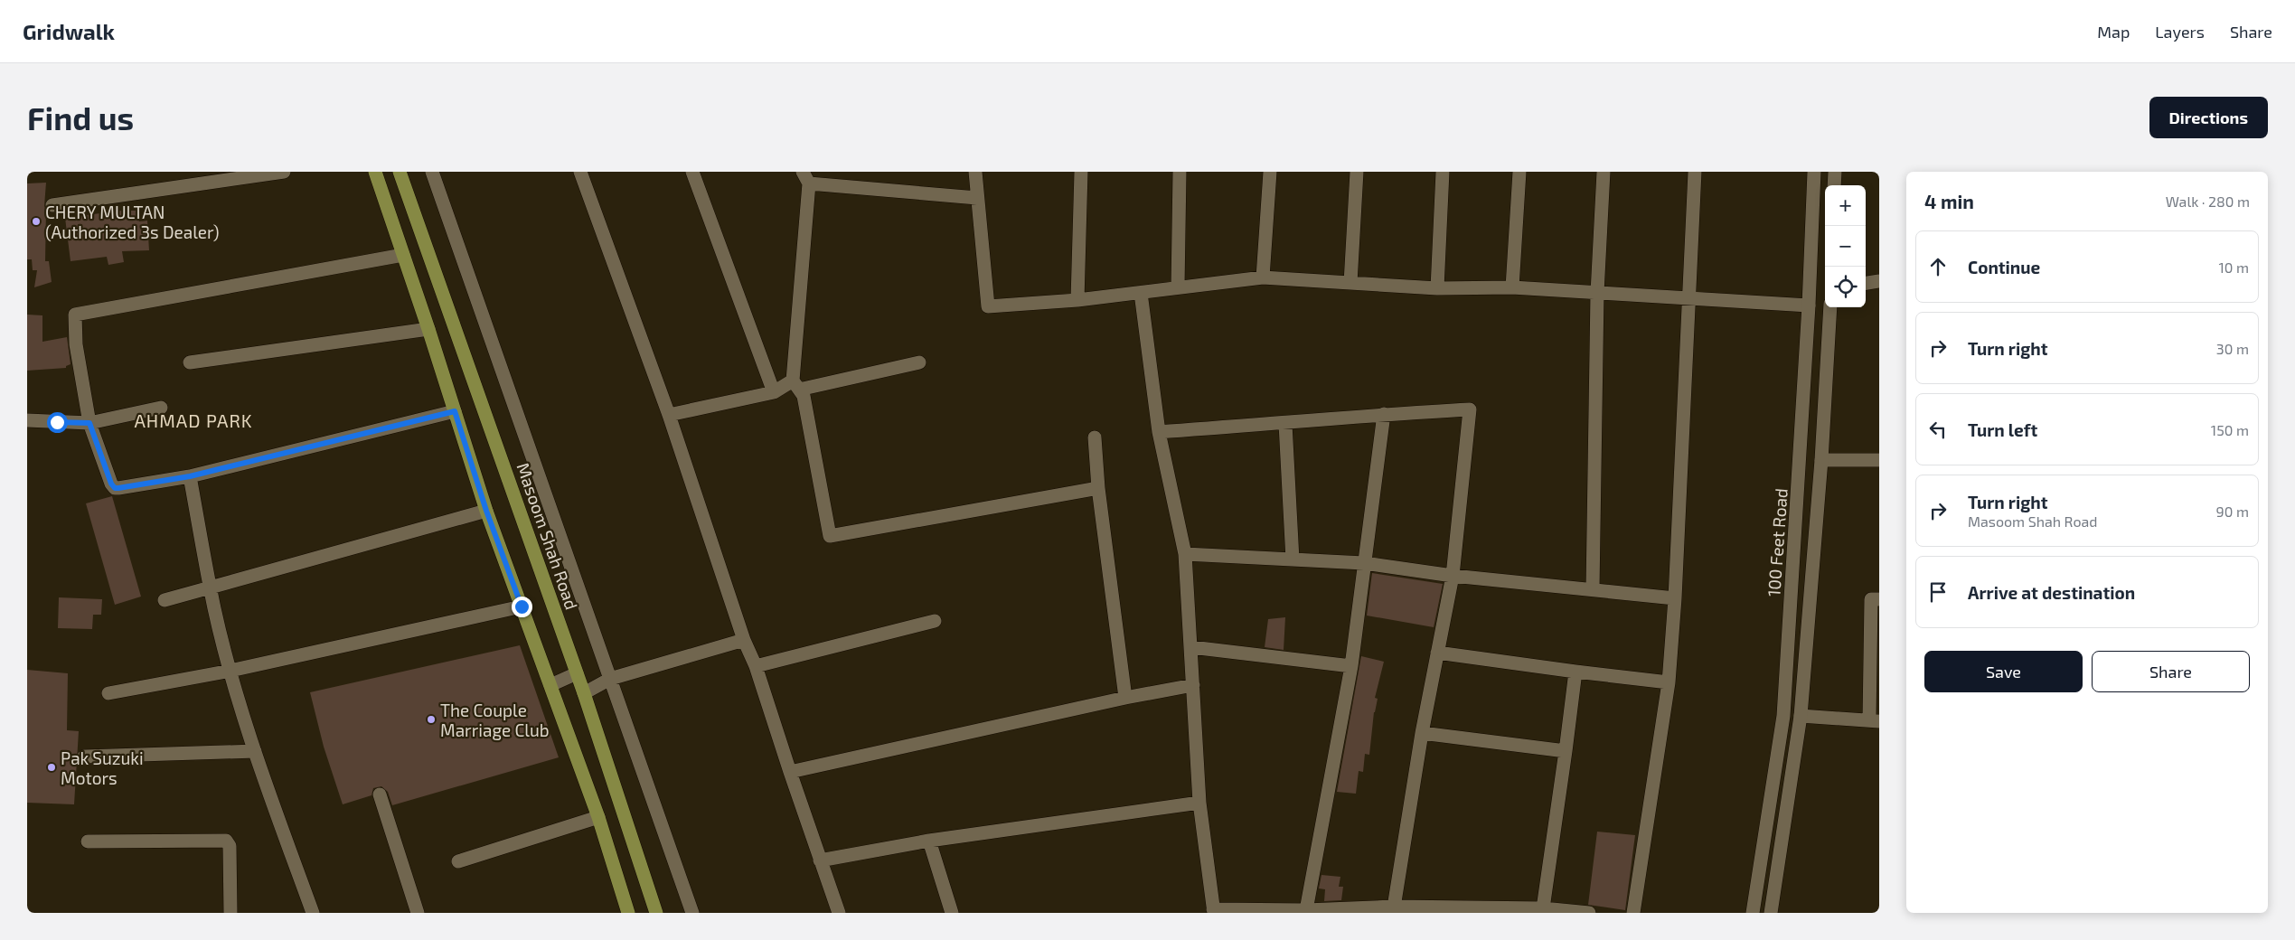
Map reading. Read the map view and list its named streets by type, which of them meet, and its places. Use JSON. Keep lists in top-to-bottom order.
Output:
{
  "streets": {
    "main road": ["Masoom Shah Road"],
    "street": ["100 Feet Road"]
  },
  "districts": ["AHMAD PARK"],
  "places": ["CHERY MULTAN (Authorized 3s Dealer)", "The Couple Marriage Club", "Pak Suzuki Motors"],
  "page": {
    "header": "Gridwalk",
    "nav": ["Map", "Layers", "Share"],
    "buttons": [
      "Directions",
      ["Save", "Share"]
    ],
    "title": "Find us",
    "heading": ["4 min", "Walk · 280 m"],
    "map_buttons": ["+", "−"],
    "list": [
      ["Continue", "10 m"],
      ["Turn right", "30 m"],
      ["Turn left", "150 m"],
      ["Turn right", "Masoom Shah Road", "90 m"],
      "Arrive at destination"
    ]
  }
}
